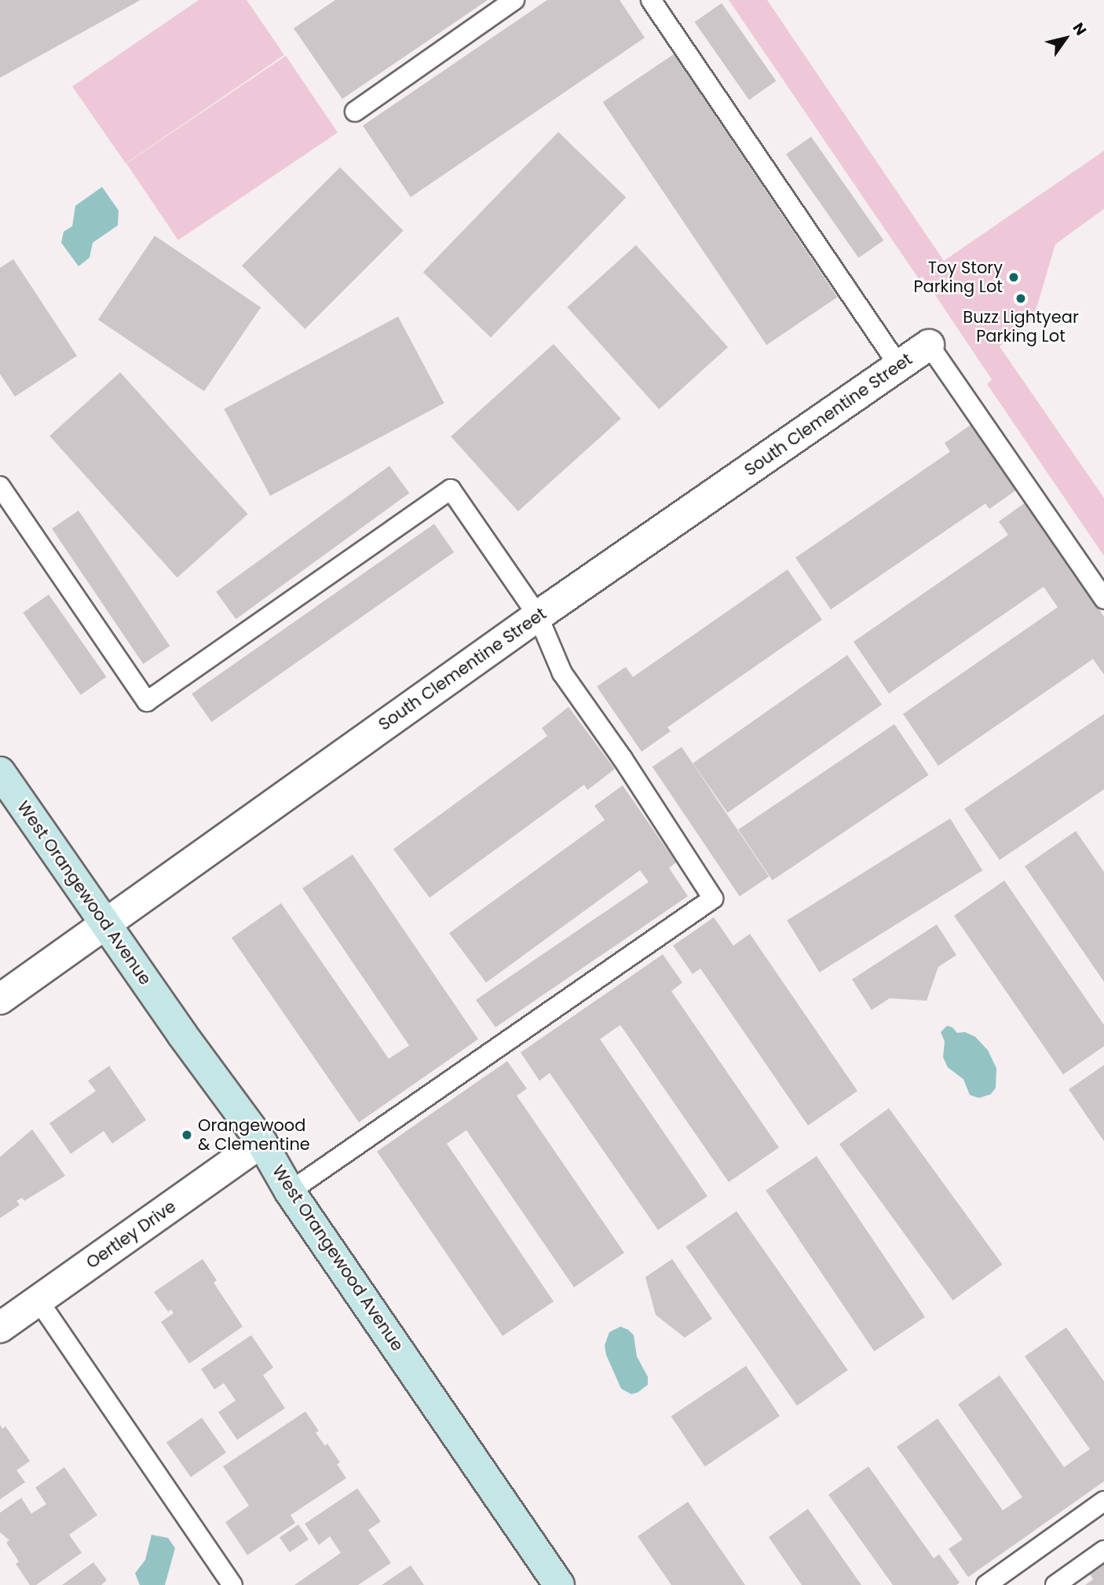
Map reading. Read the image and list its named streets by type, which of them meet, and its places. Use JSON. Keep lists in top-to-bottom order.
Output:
{
  "streets": {
    "main road": ["West Orangewood Avenue"],
    "street": ["South Clementine Street", "Oertley Drive"]
  },
  "crossings": [
    ["South Clementine Street", "West Orangewood Avenue"],
    ["West Orangewood Avenue", "Oertley Drive"]
  ],
  "places": ["Toy Story Parking Lot", "Buzz Lightyear Parking Lot", "Orangewood & Clementine"],
  "north": "top right"
}
